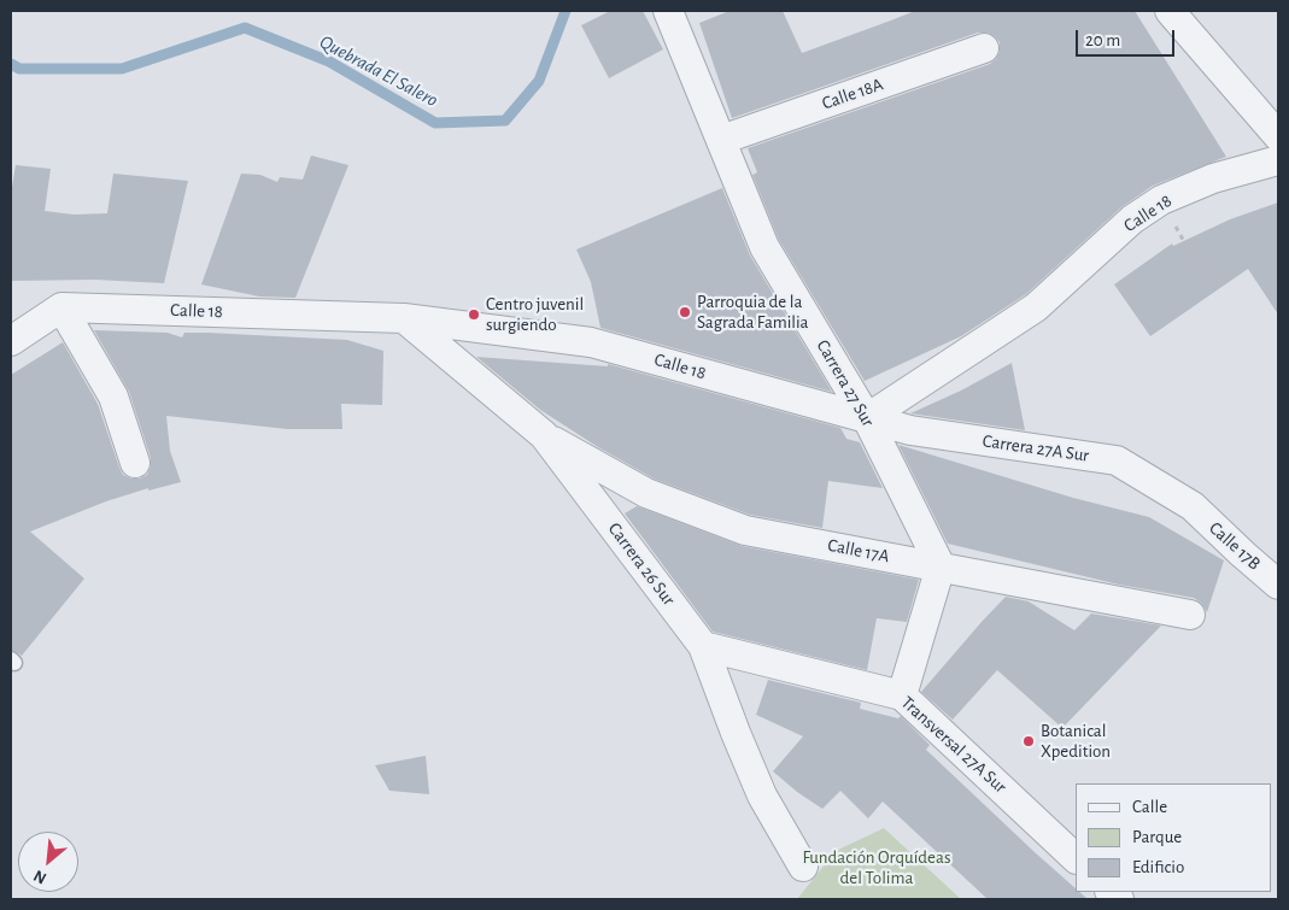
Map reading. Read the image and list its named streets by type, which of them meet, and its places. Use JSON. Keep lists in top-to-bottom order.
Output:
{
  "streets": {
    "street": [
      "Calle 18A",
      "Calle 18",
      "Carrera 27 Sur",
      "Carrera 27A Sur",
      "Calle 17B",
      "Calle 17A",
      "Carrera 26 Sur",
      "Transversal 27A Sur"
    ]
  },
  "crossings": [
    ["Calle 18A", "Carrera 27 Sur"],
    ["Calle 18", "Carrera 27 Sur"],
    ["Calle 18", "Carrera 27A Sur"],
    ["Calle 18", "Carrera 26 Sur"],
    ["Carrera 27 Sur", "Carrera 27A Sur"],
    ["Carrera 27 Sur", "Calle 17A"],
    ["Carrera 27A Sur", "Calle 17B"],
    ["Calle 17A", "Carrera 26 Sur"],
    ["Carrera 26 Sur", "Transversal 27A Sur"]
  ],
  "water": ["Quebrada El Salero"],
  "parks": ["Fundación Orquídeas del Tolima"],
  "places": ["Parroquia de la Sagrada Familia", "Centro juvenil surgiendo", "Botanical Xpedition"],
  "legend": ["Calle", "Parque", "Edificio"],
  "scale_bar": "20 m",
  "north": "bottom left"
}
